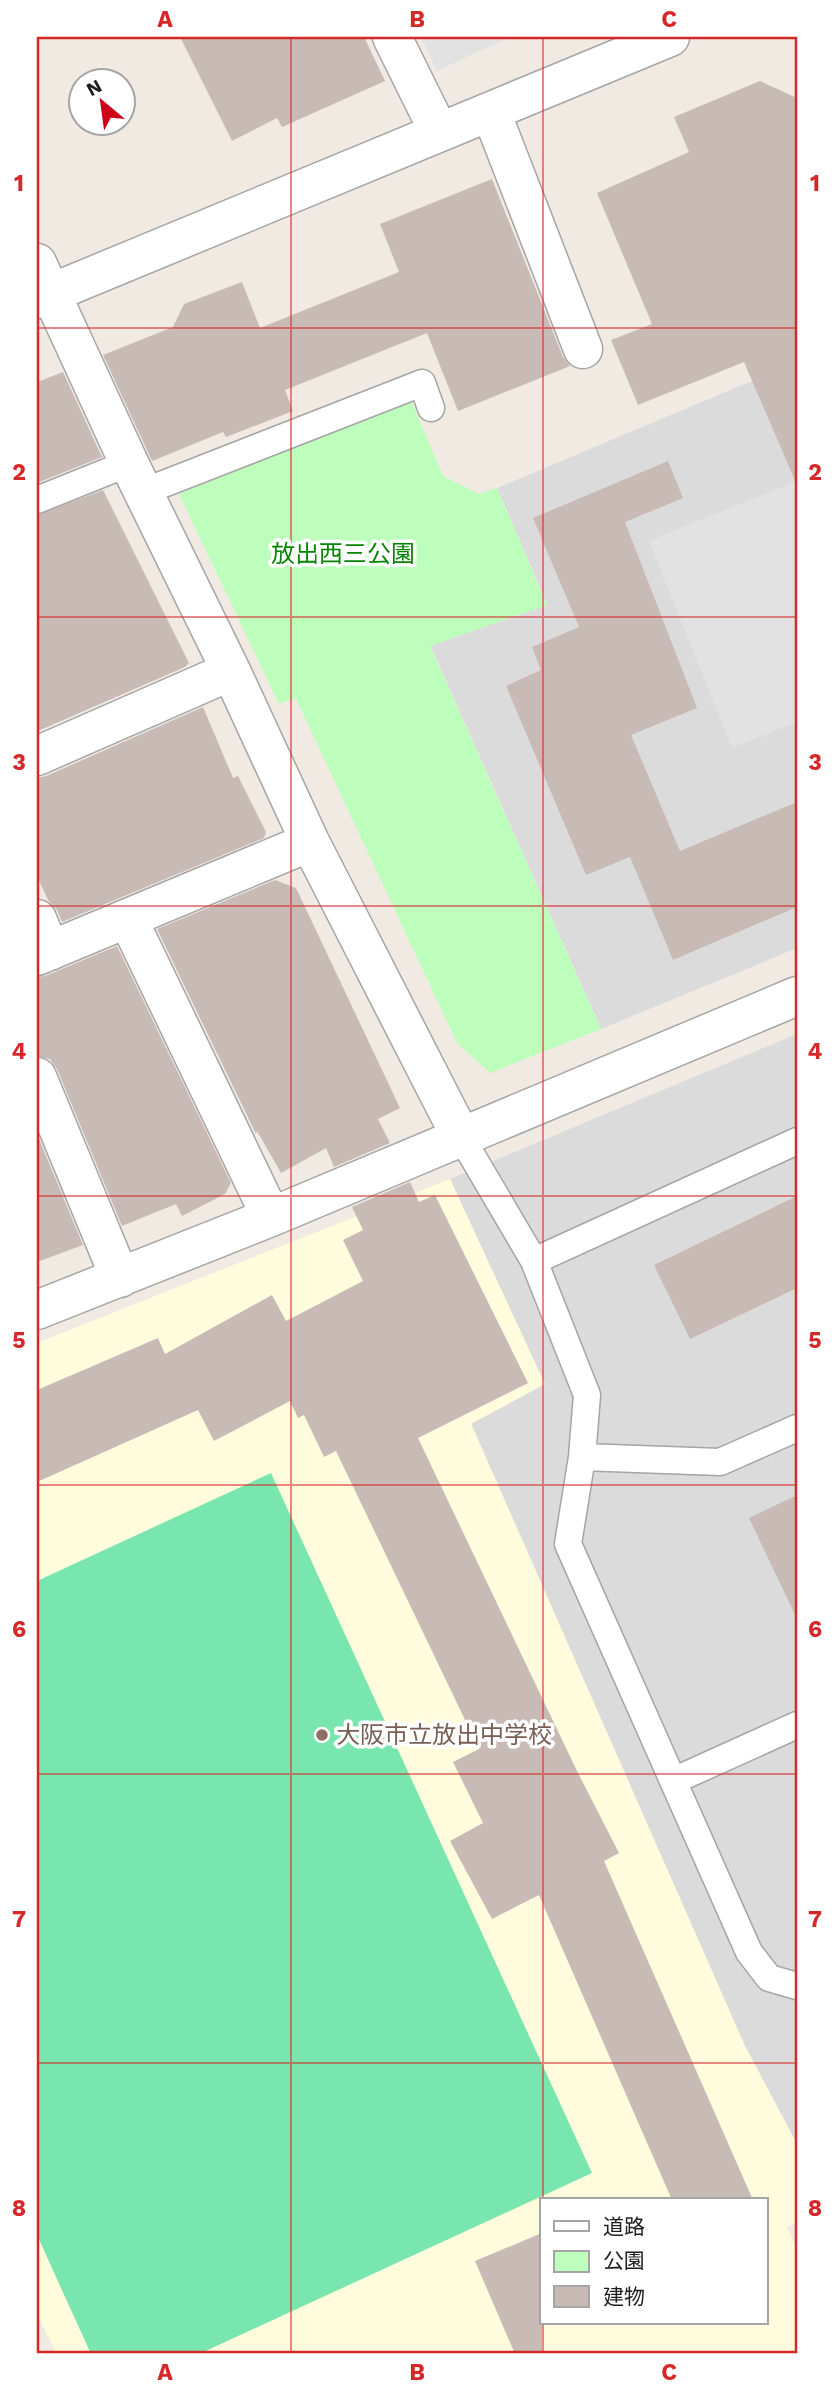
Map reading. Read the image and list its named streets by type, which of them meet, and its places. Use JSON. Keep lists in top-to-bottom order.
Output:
{
  "parks": ["放出西三公園"],
  "places": ["大阪市立放出中学校"],
  "legend": ["道路", "公園", "建物"],
  "north": "top left",
  "grid": {
    "columns": ["A", "B", "C"],
    "rows": [
      "1",
      "2",
      "3",
      "4",
      "5",
      "6",
      "7",
      "8"
    ]
  }
}
